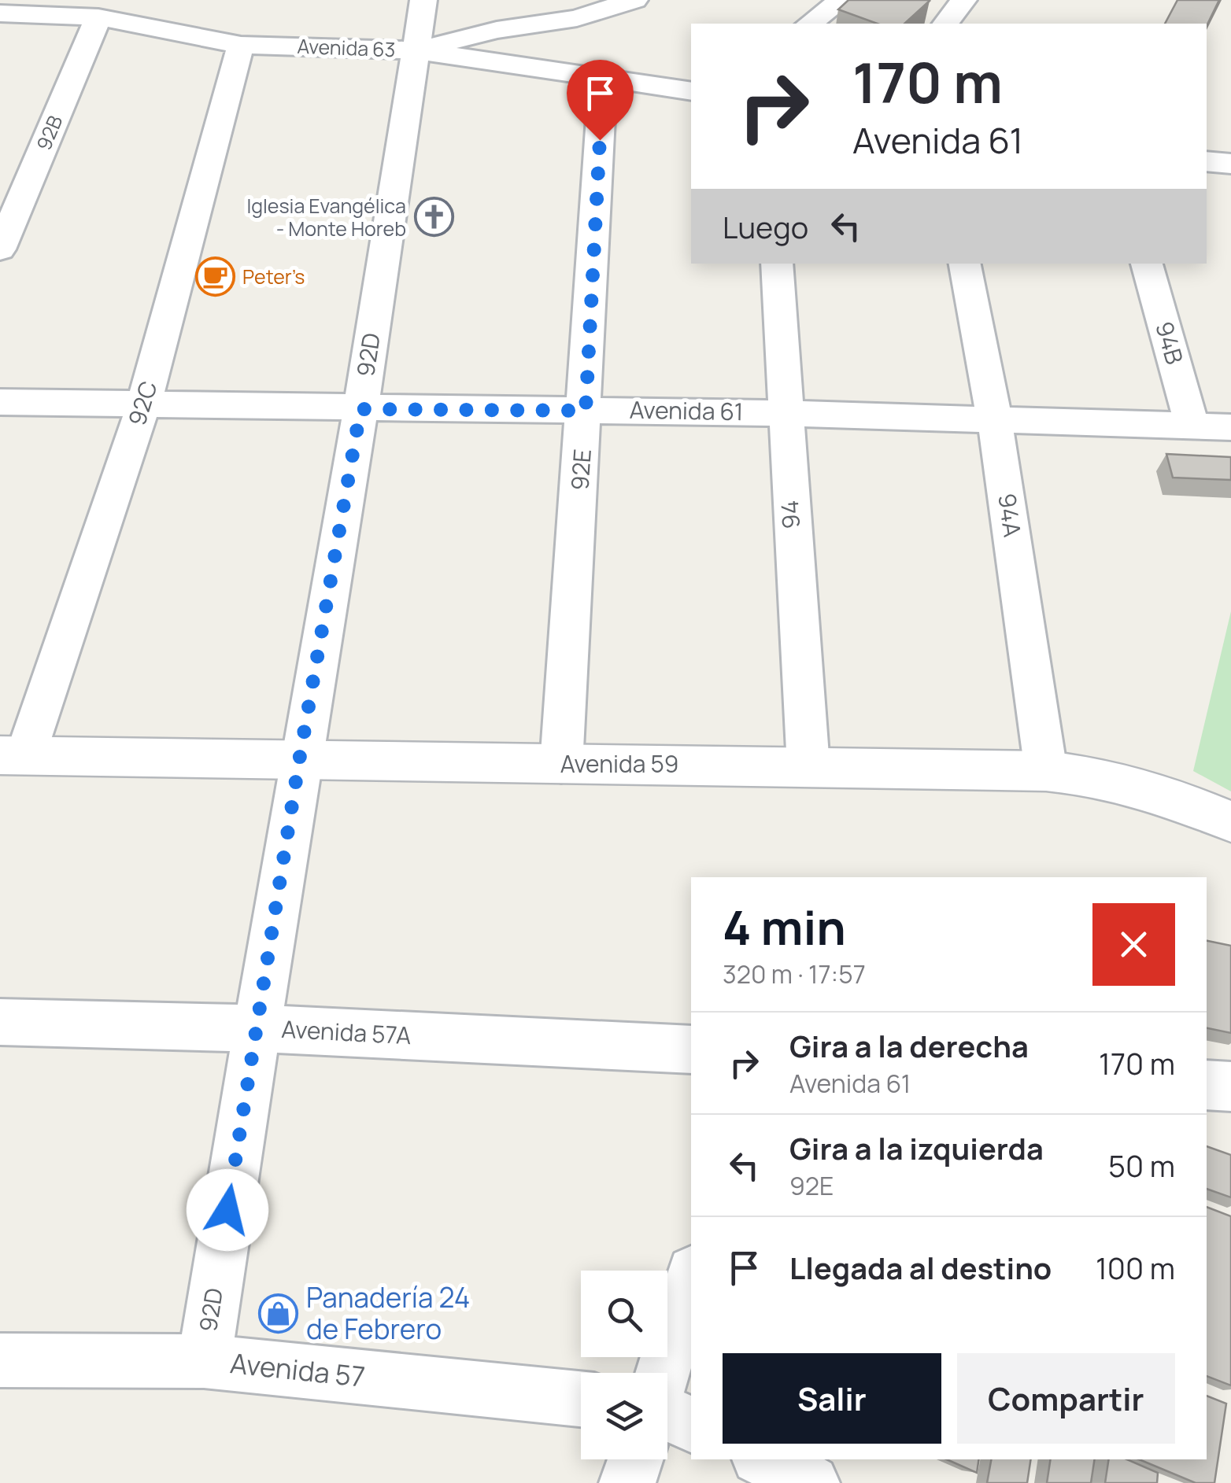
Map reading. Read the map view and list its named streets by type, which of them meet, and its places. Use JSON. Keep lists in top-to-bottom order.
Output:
{
  "streets": {
    "street": [
      "Avenida 63",
      "92B",
      "94B",
      "92D",
      "92C",
      "Avenida 61",
      "92E",
      "94",
      "94A",
      "Avenida 59",
      "Avenida 57A",
      "Avenida 57"
    ]
  },
  "crossings": [
    ["Avenida 63", "92B"],
    ["Avenida 63", "92D"],
    ["Avenida 63", "92C"],
    ["Avenida 63", "92E"],
    ["94B", "Avenida 61"],
    ["92D", "Avenida 61"],
    ["92D", "Avenida 59"],
    ["92D", "Avenida 57A"],
    ["92D", "Avenida 57"],
    ["92C", "Avenida 61"],
    ["92C", "Avenida 59"],
    ["Avenida 61", "92E"],
    ["Avenida 61", "94"],
    ["Avenida 61", "94A"],
    ["92E", "Avenida 59"],
    ["94", "Avenida 59"],
    ["94A", "Avenida 59"]
  ],
  "places": {
    "church": ["Iglesia Evangélica - Monte Horeb"],
    "cafe": ["Peter’s"],
    "shop": ["Panadería 24 de Febrero"]
  },
  "page": {
    "turn": ["170 m", "Avenida 61"],
    "then": "Luego",
    "heading": ["4 min", "320 m · 17:57"],
    "list": [
      {
        "name": "Gira a la derecha",
        "note": "Avenida 61",
        "value": "170 m"
      },
      {
        "name": "Gira a la izquierda",
        "note": "92E",
        "value": "50 m"
      },
      {
        "name": "Llegada al destino",
        "value": "100 m"
      }
    ],
    "buttons": ["Salir", "Compartir"]
  }
}
